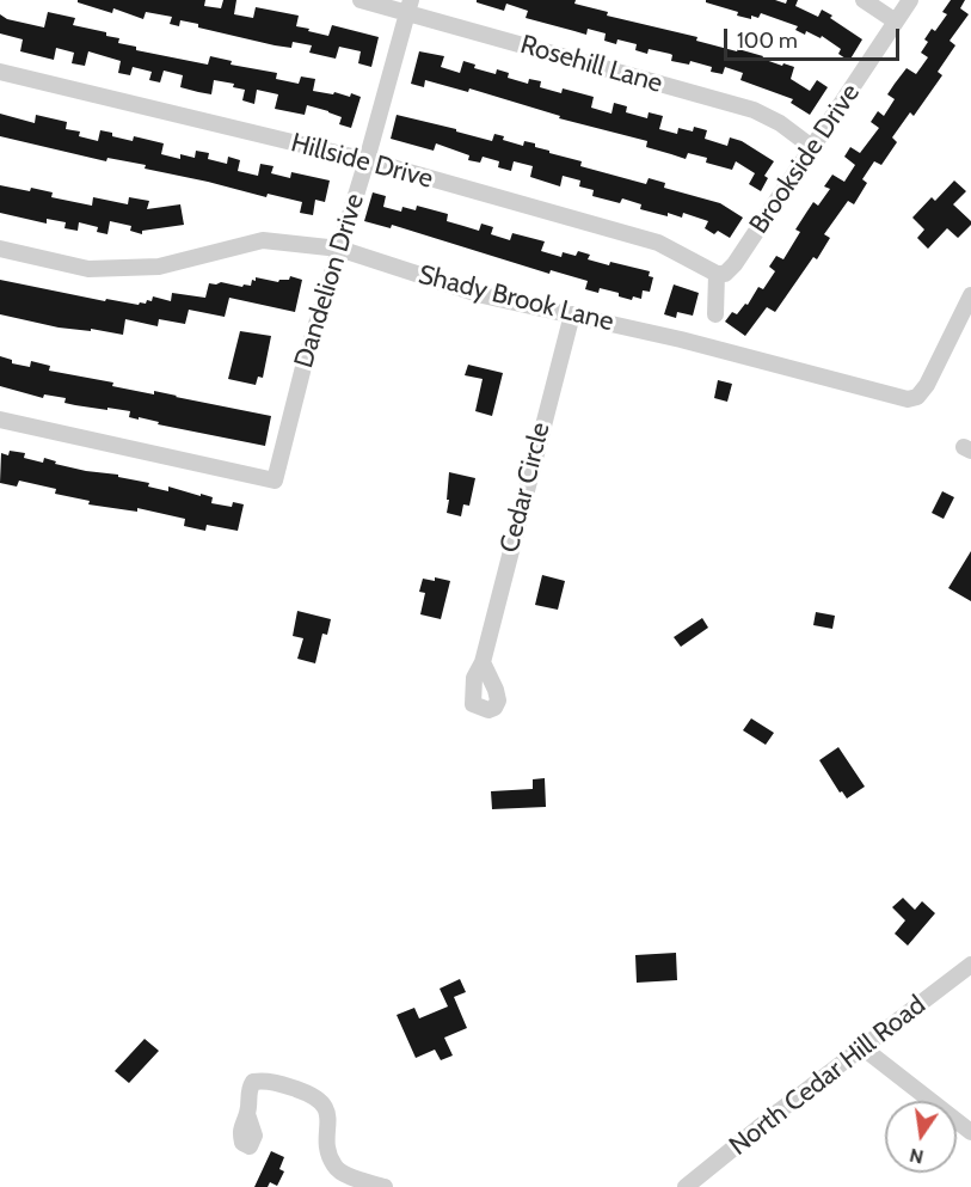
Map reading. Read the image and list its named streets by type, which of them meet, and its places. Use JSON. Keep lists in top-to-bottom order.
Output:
{
  "streets": {
    "street": [
      "Rosehill Lane",
      "Brookside Drive",
      "Hillside Drive",
      "Dandelion Drive",
      "Shady Brook Lane",
      "Cedar Circle",
      "North Cedar Hill Road"
    ]
  },
  "crossings": [
    ["Rosehill Lane", "Brookside Drive"],
    ["Rosehill Lane", "Dandelion Drive"],
    ["Brookside Drive", "Hillside Drive"],
    ["Hillside Drive", "Dandelion Drive"],
    ["Dandelion Drive", "Shady Brook Lane"],
    ["Shady Brook Lane", "Cedar Circle"]
  ],
  "scale_bar": "100 m",
  "north": "bottom"
}
